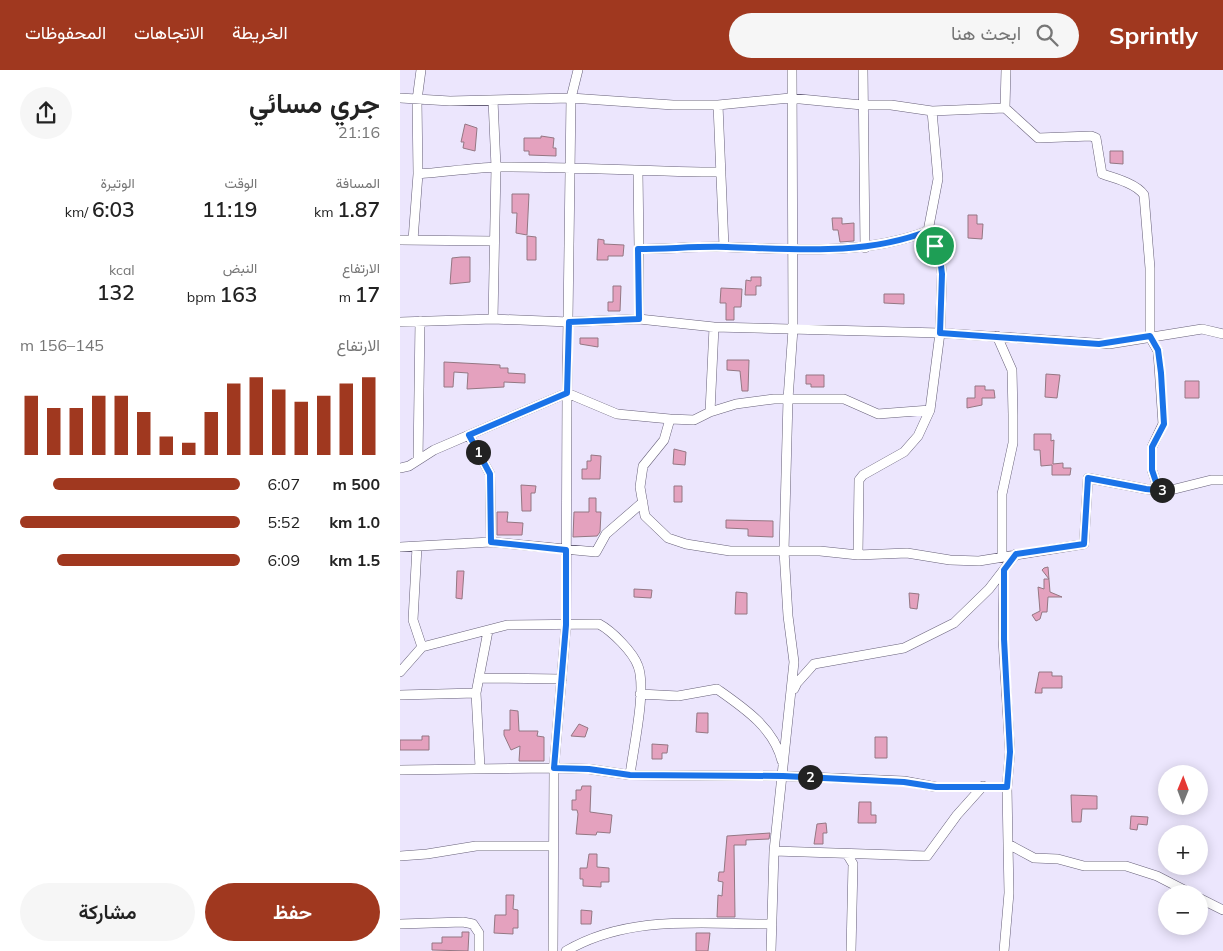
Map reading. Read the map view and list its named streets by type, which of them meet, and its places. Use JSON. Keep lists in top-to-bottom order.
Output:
{
  "north": "top",
  "page": {
    "header": "Sprintly",
    "search": "ابحث هنا",
    "nav": ["الخريطة", "الاتجاهات", "المحفوظات"],
    "heading": ["جري مسائي", "21:16"],
    "stats": [
      ["المسافة", "1.87 km"],
      ["الوقت", "11:19"],
      ["الوتيرة", "6:03 /km"],
      ["الارتفاع", "17 m"],
      ["النبض", "163 bpm"],
      ["kcal", "132"]
    ],
    "chart": ["الارتفاع", "145–156 m"],
    "pins": ["1", "3", "2"],
    "list": [
      {
        "name": "500 m",
        "note": "6:07"
      },
      {
        "name": "1.0 km",
        "note": "5:52"
      },
      {
        "name": "1.5 km",
        "note": "6:09"
      }
    ],
    "map_buttons": ["+", "−"],
    "buttons": ["حفظ", "مشاركة"]
  }
}
